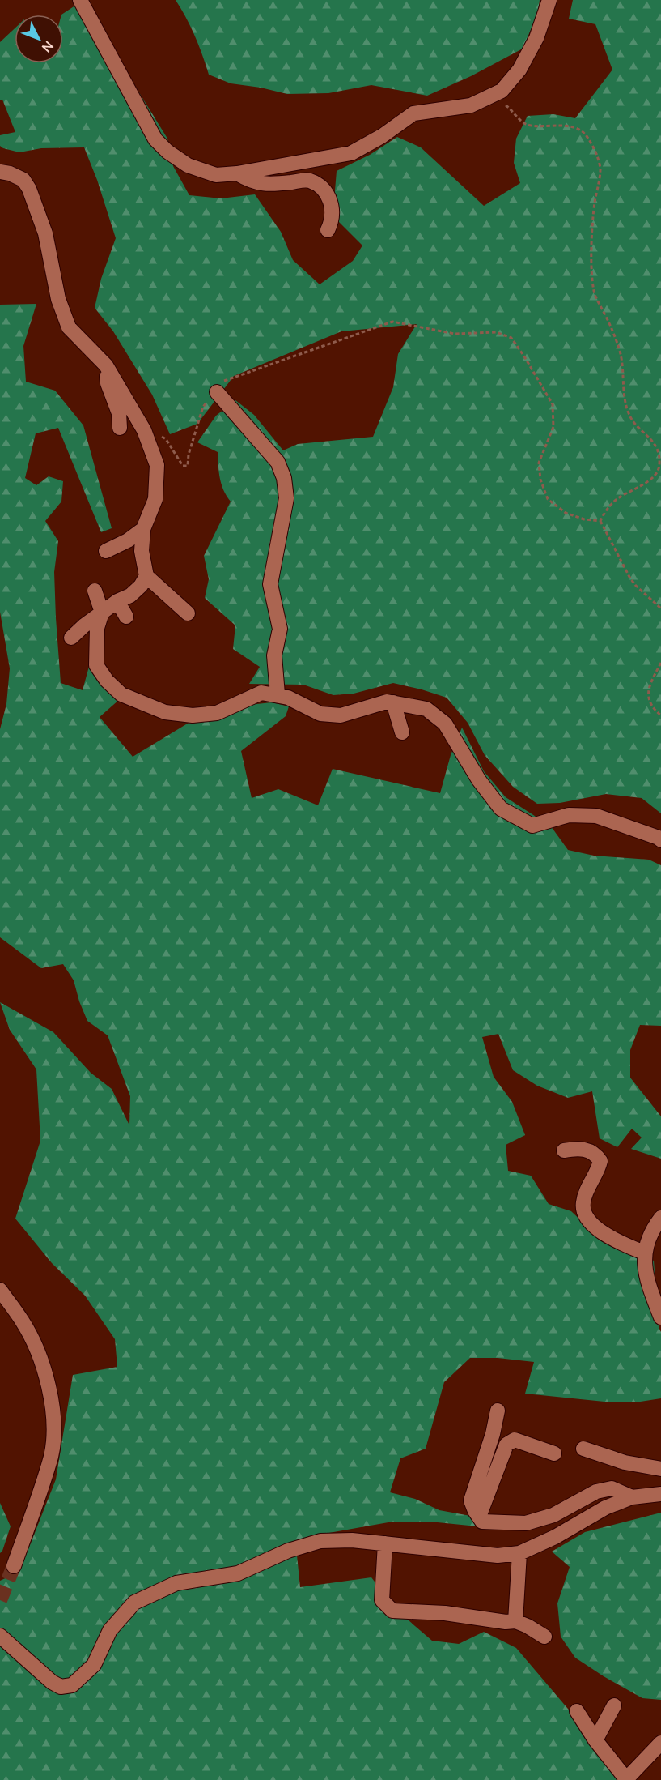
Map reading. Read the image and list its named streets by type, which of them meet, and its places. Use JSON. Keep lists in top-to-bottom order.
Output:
{
  "north": "bottom right"
}
